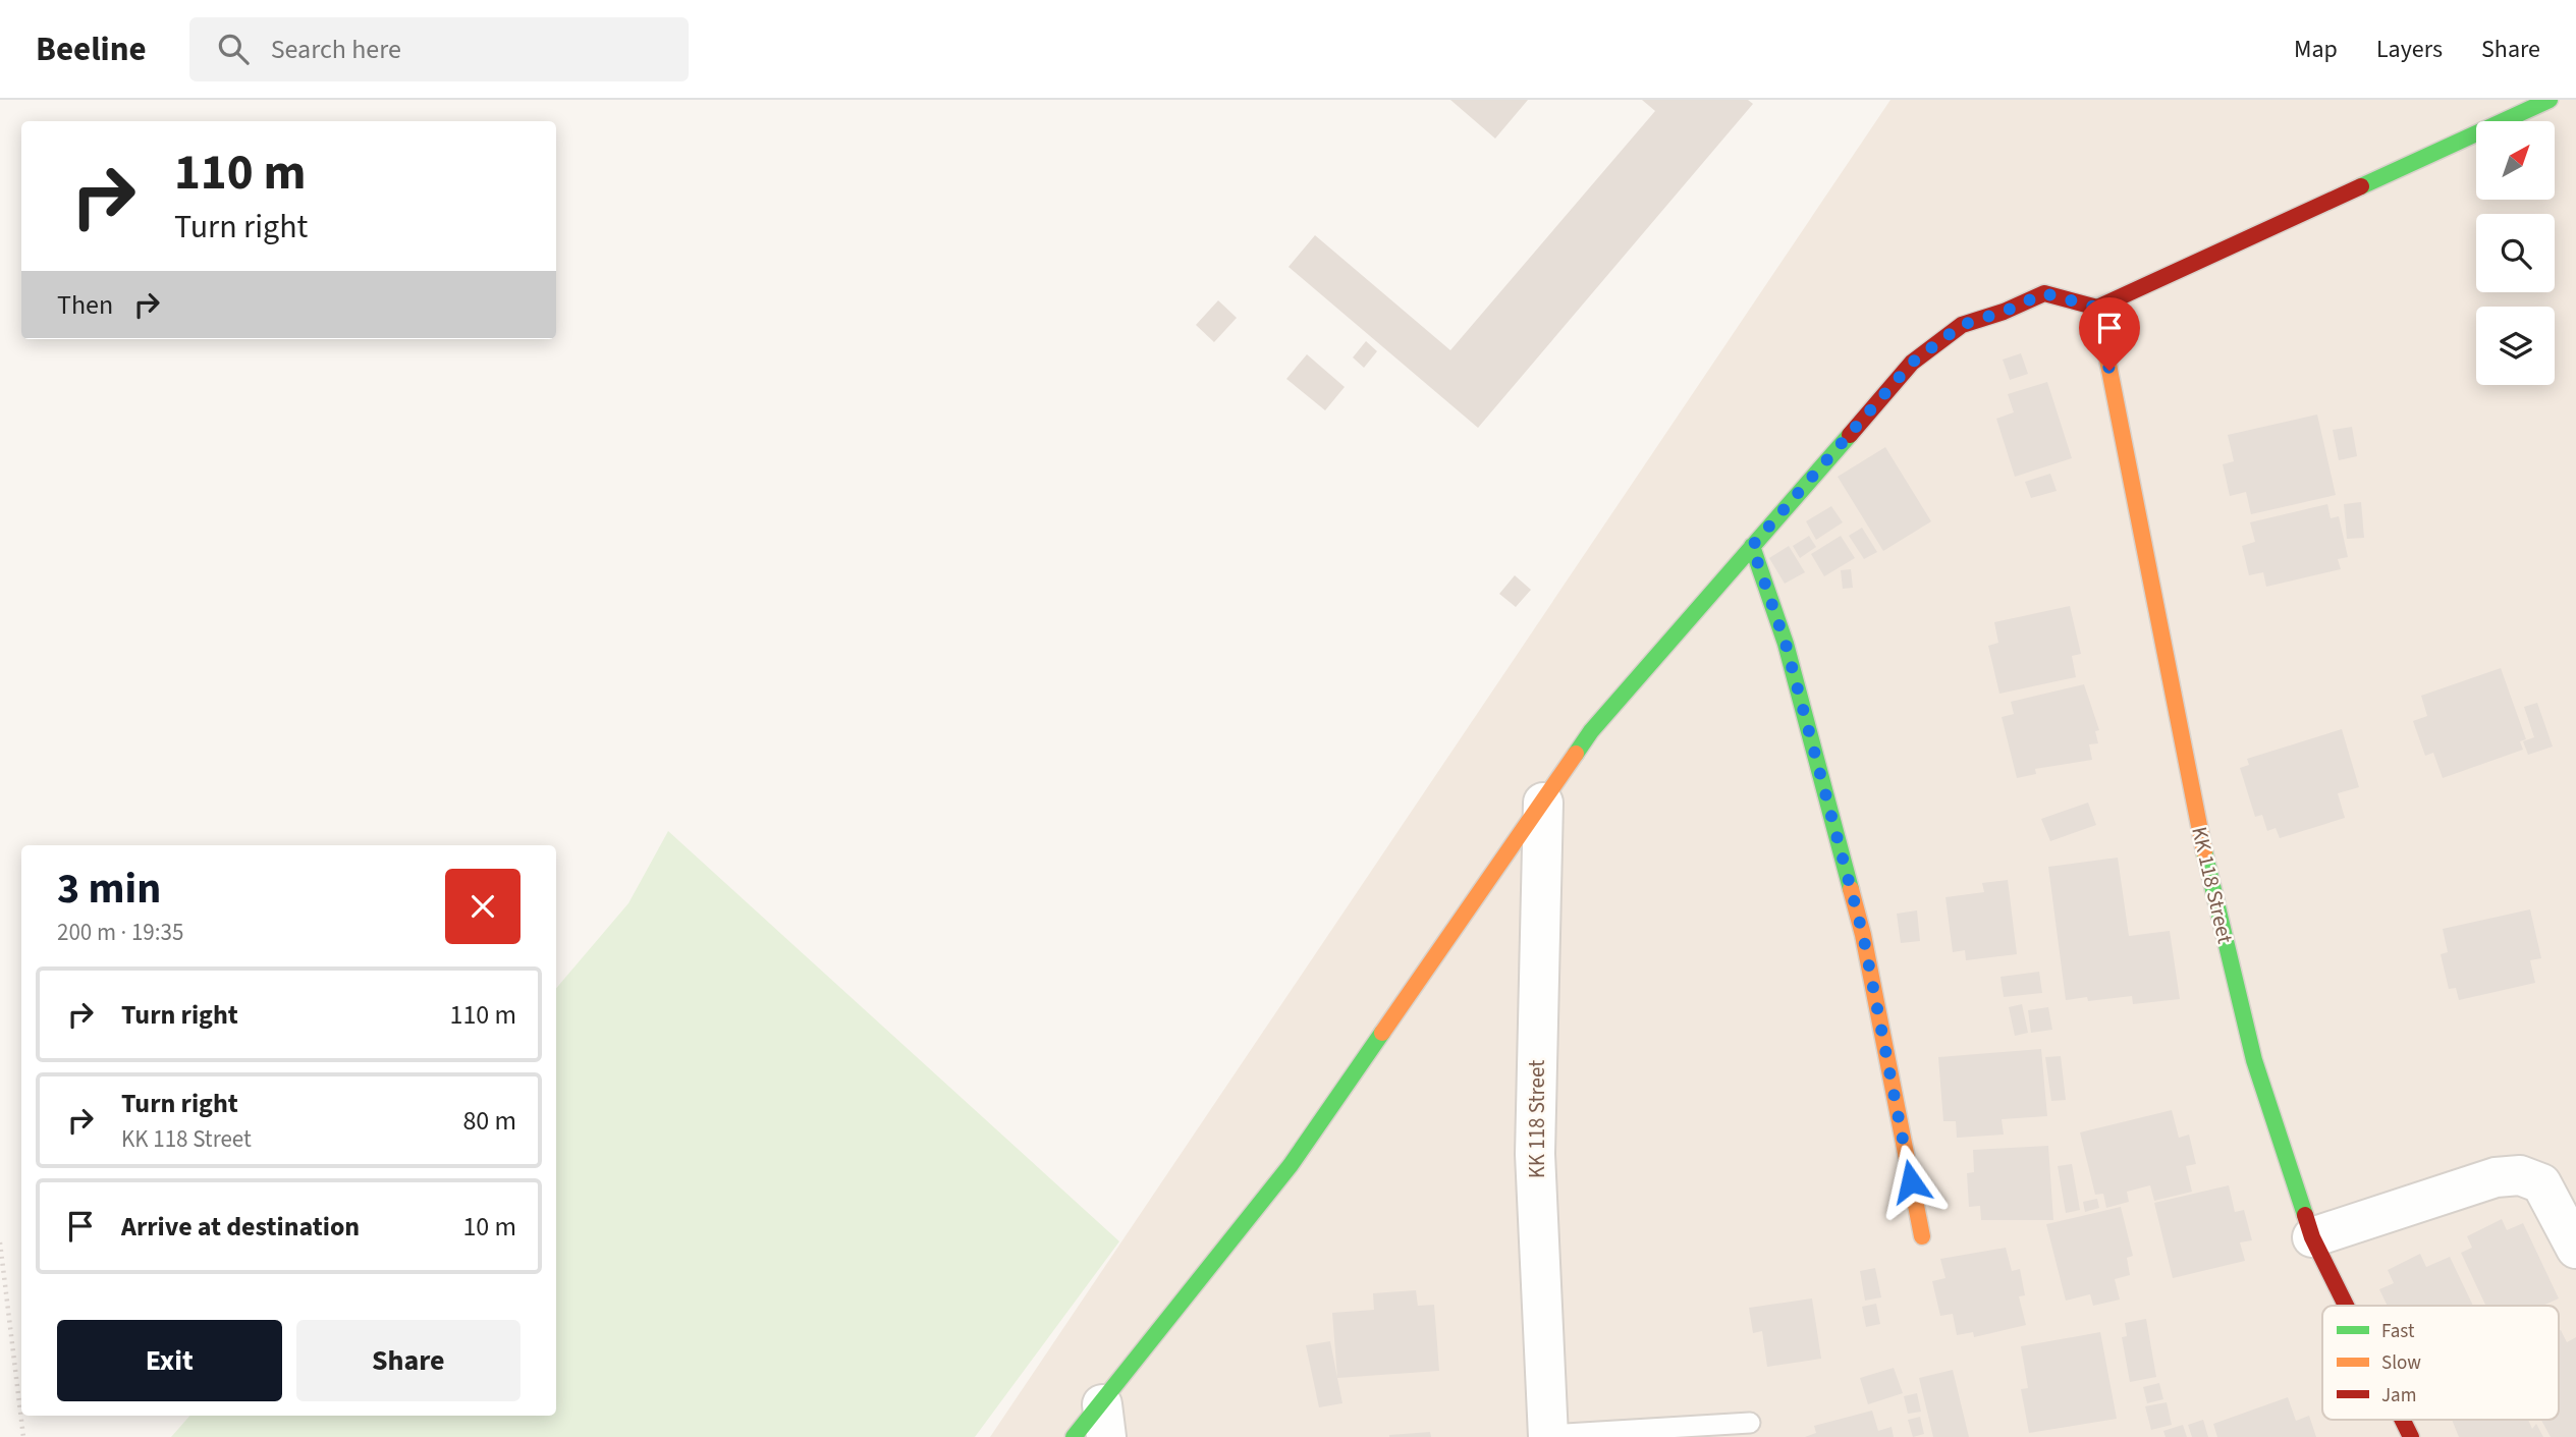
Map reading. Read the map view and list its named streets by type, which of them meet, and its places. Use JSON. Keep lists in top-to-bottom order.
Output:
{
  "streets": {
    "street": ["KK 118 Street"]
  },
  "legend": ["Fast", "Slow", "Jam"],
  "north": "top right",
  "page": {
    "header": "Beeline",
    "search": "Search here",
    "nav": ["Map", "Layers", "Share"],
    "turn": ["110 m", "Turn right"],
    "then": "Then",
    "heading": ["3 min", "200 m · 19:35"],
    "list": [
      {
        "name": "Turn right",
        "value": "110 m"
      },
      {
        "name": "Turn right",
        "note": "KK 118 Street",
        "value": "80 m"
      },
      {
        "name": "Arrive at destination",
        "value": "10 m"
      }
    ],
    "buttons": ["Exit", "Share"]
  }
}
